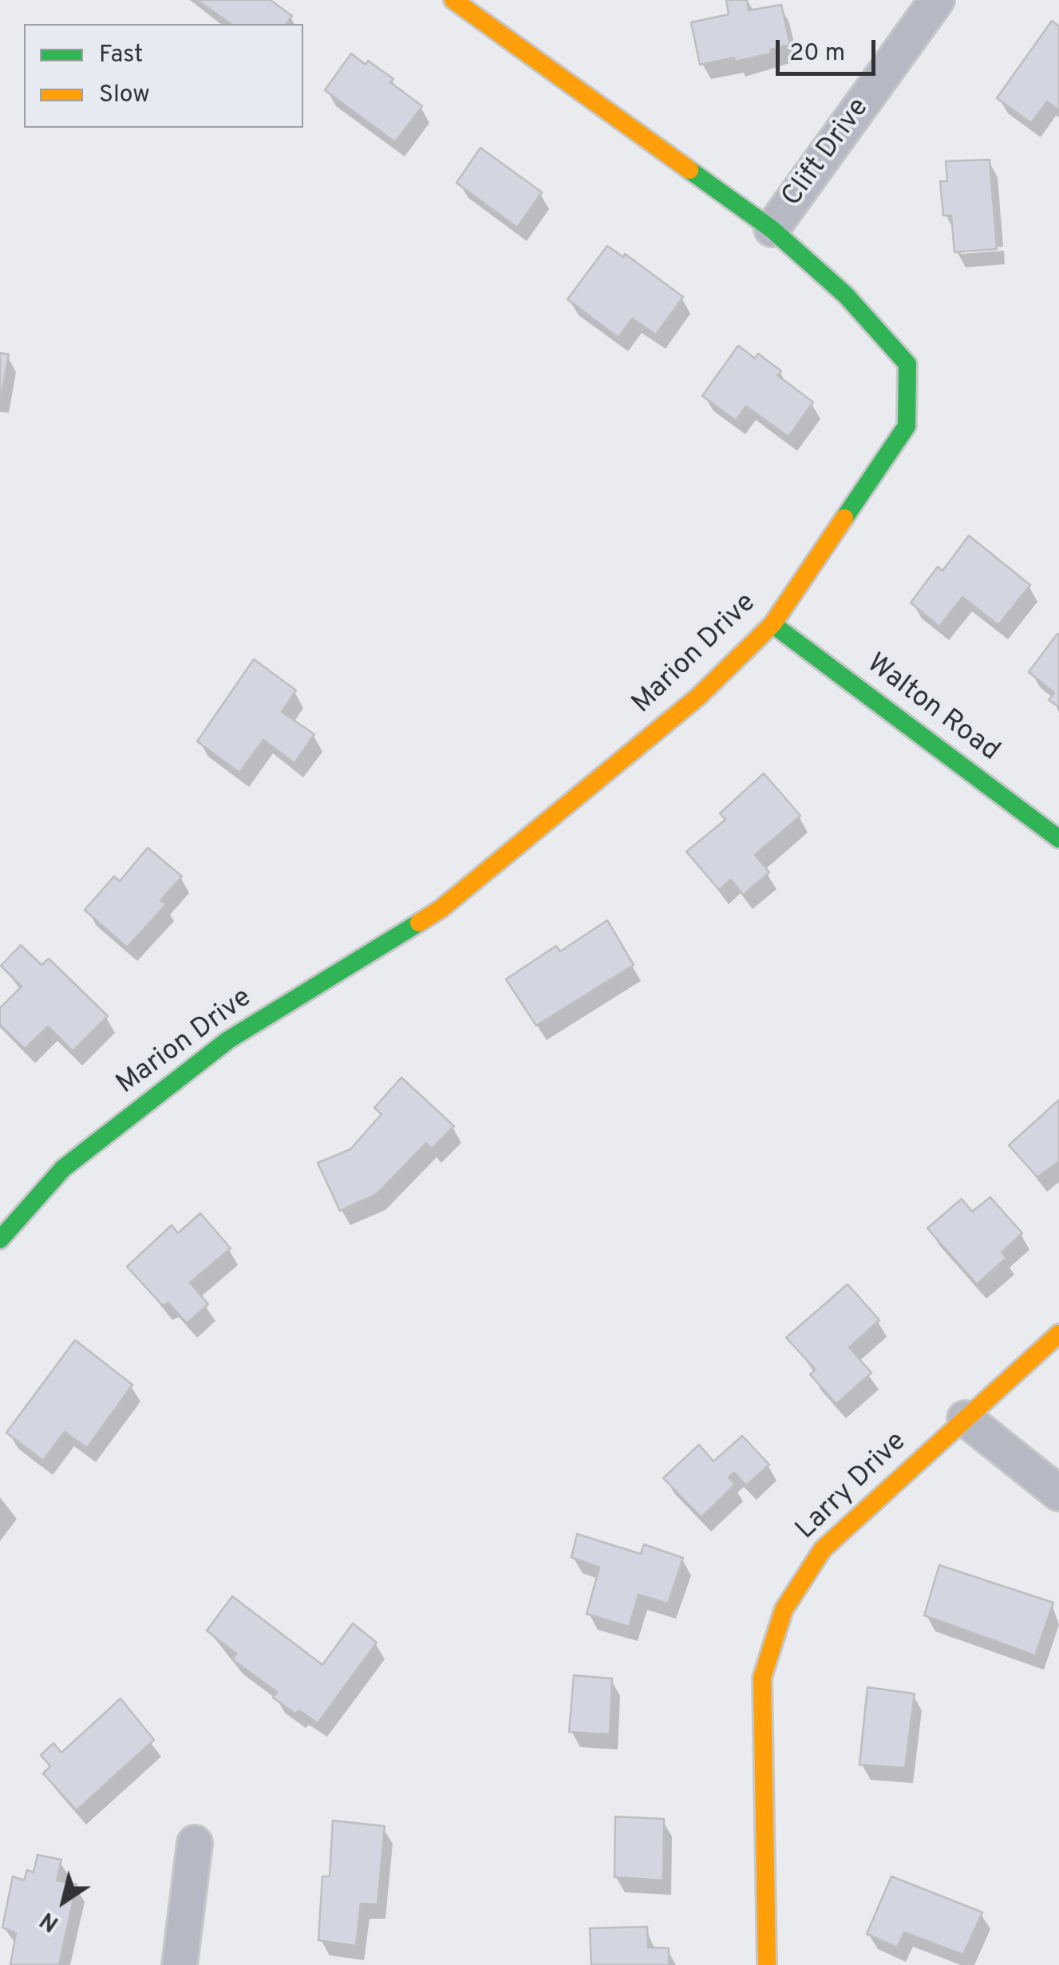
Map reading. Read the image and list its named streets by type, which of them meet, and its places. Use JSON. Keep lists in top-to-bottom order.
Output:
{
  "streets": {
    "street": [
      "Clift Drive",
      "Marion Drive",
      "Walton Road",
      "Larry Drive"
    ]
  },
  "crossings": [
    ["Clift Drive", "Marion Drive"],
    ["Marion Drive", "Walton Road"]
  ],
  "legend": ["Fast", "Slow"],
  "scale_bar": "20 m",
  "north": "bottom left"
}
